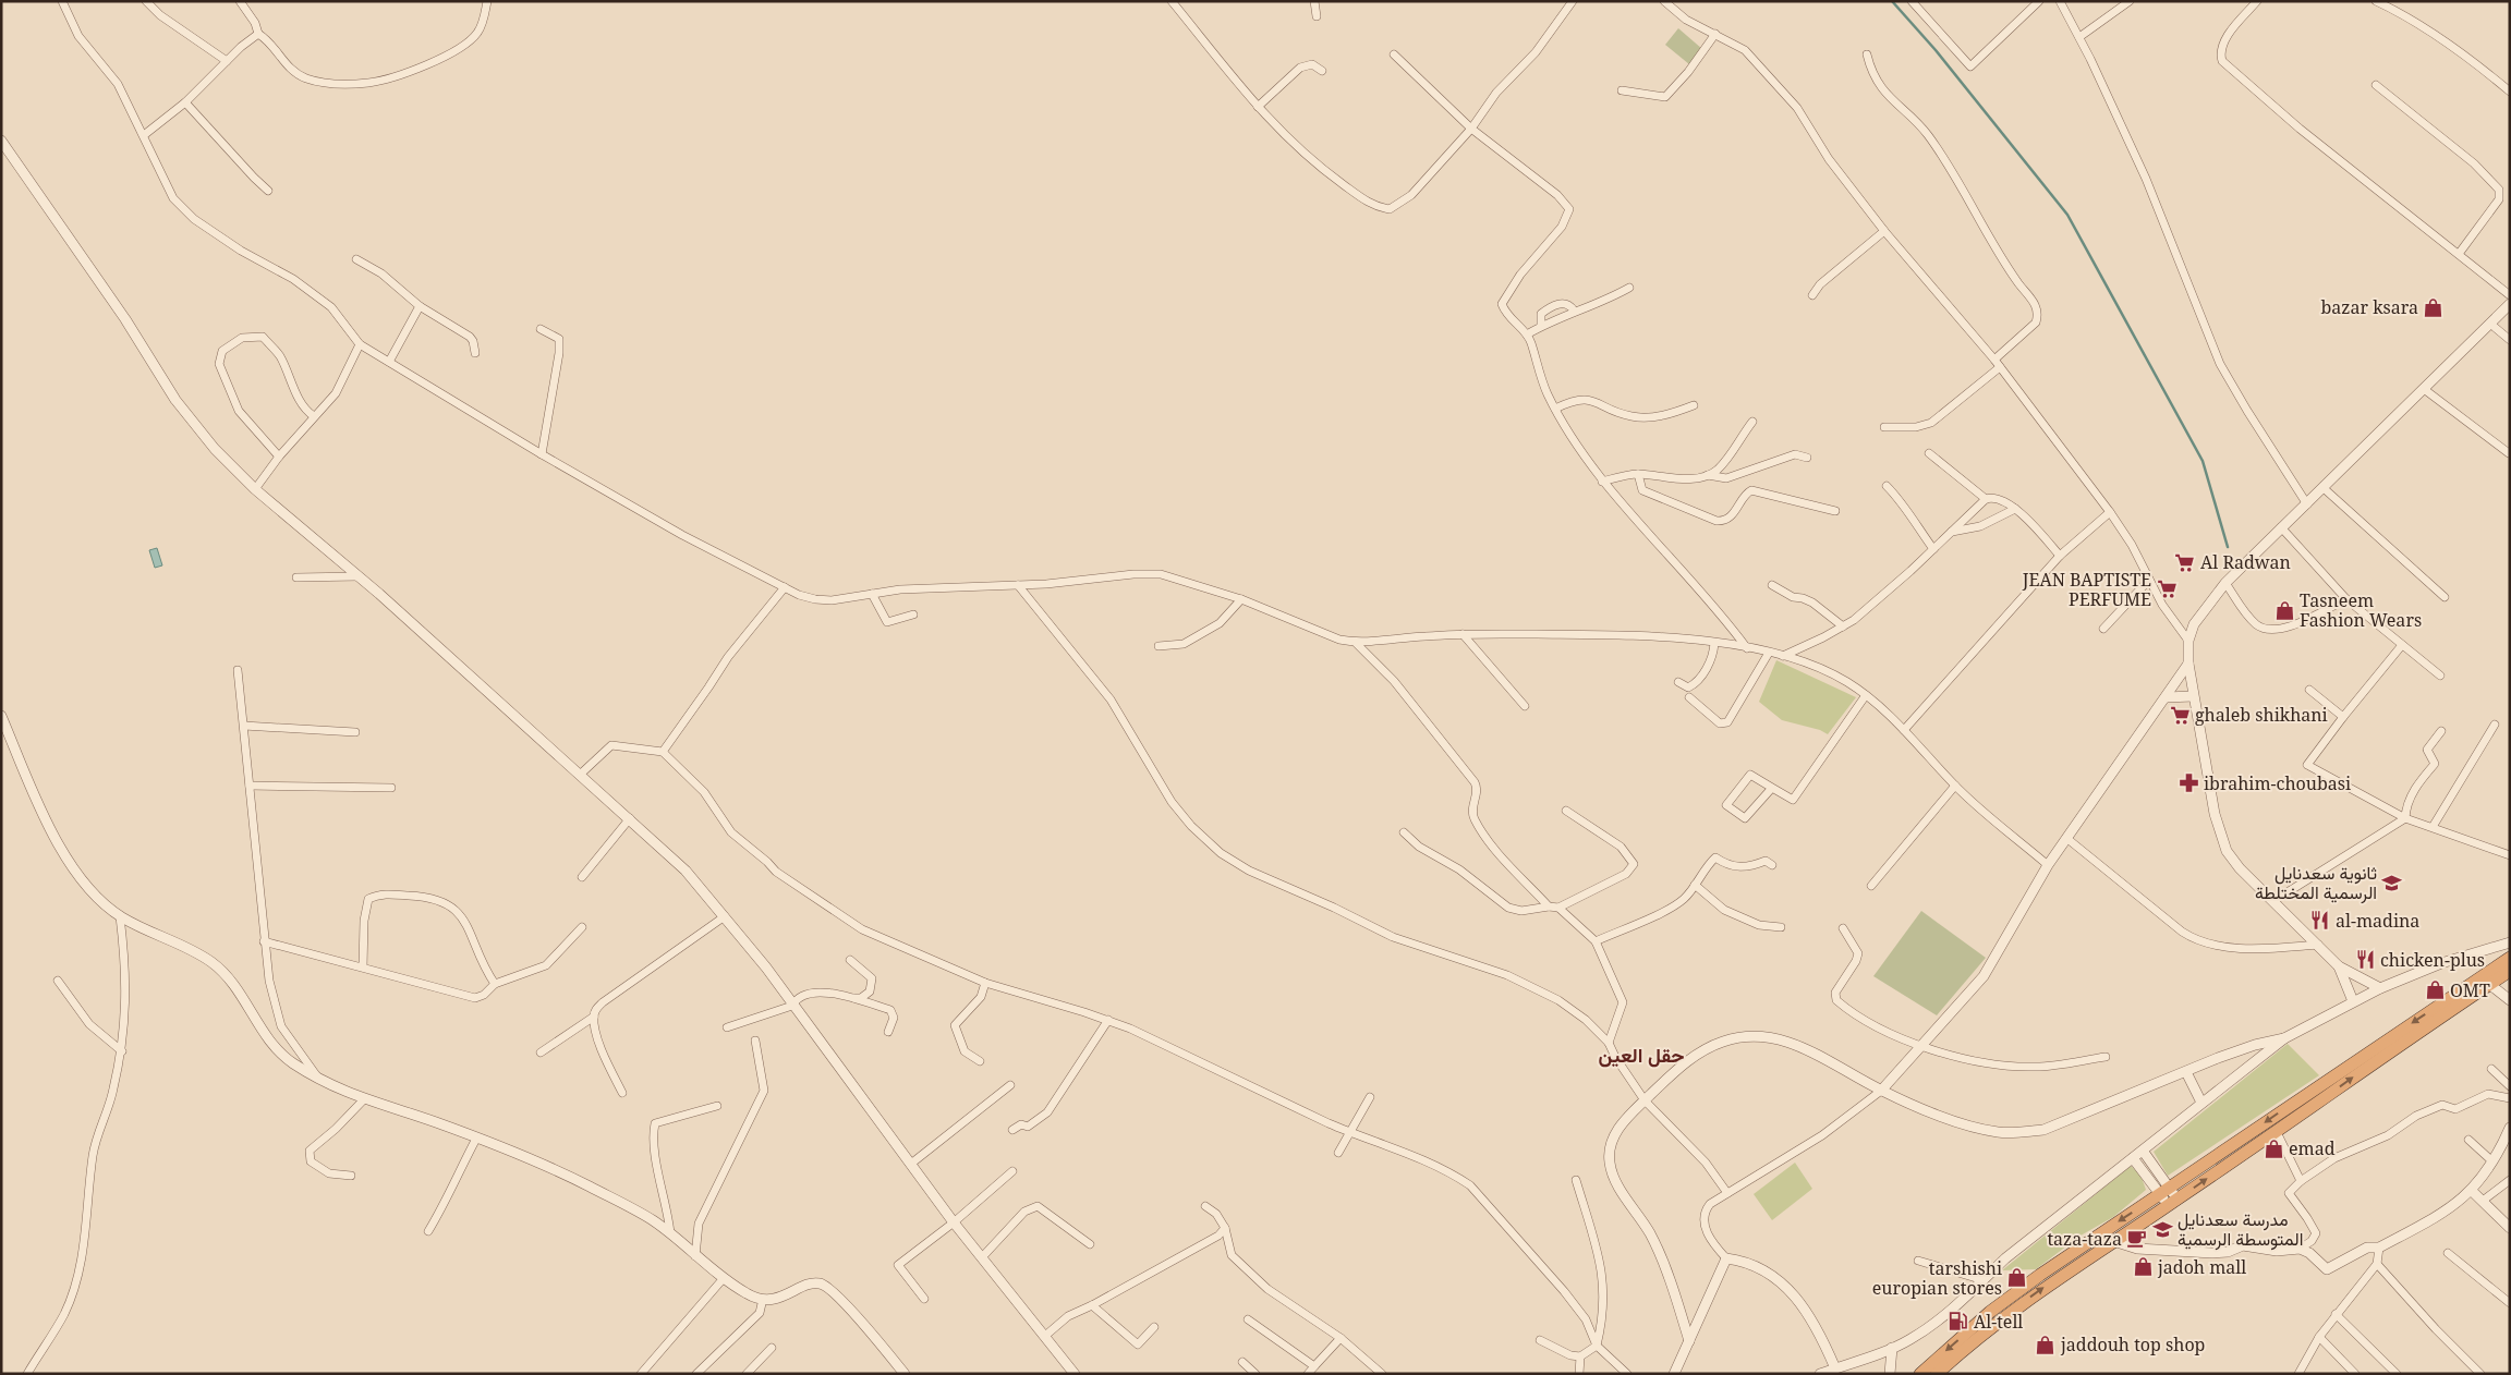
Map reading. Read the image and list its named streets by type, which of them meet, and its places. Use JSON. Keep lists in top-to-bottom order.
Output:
{
  "districts": ["حقل العين"],
  "places": {
    "shop": [
      "bazar ksara",
      "Tasneem Fashion Wears",
      "OMT",
      "emad",
      "jadoh mall",
      "tarshishi europian stores",
      "jaddouh top shop"
    ],
    "supermarket": ["Al Radwan", "JEAN BAPTISTE PERFUME", "ghaleb shikhani"],
    "pharmacy": ["ibrahim-choubasi"],
    "school or university": ["ثانوية سعدنايل الرسمية المختلطة", "مدرسة سعدنايل المتوسطة الرسمية"],
    "restaurant": ["al-madina", "chicken-plus"],
    "cafe": ["taza-taza"],
    "fuel station": ["Al-tell"]
  }
}
